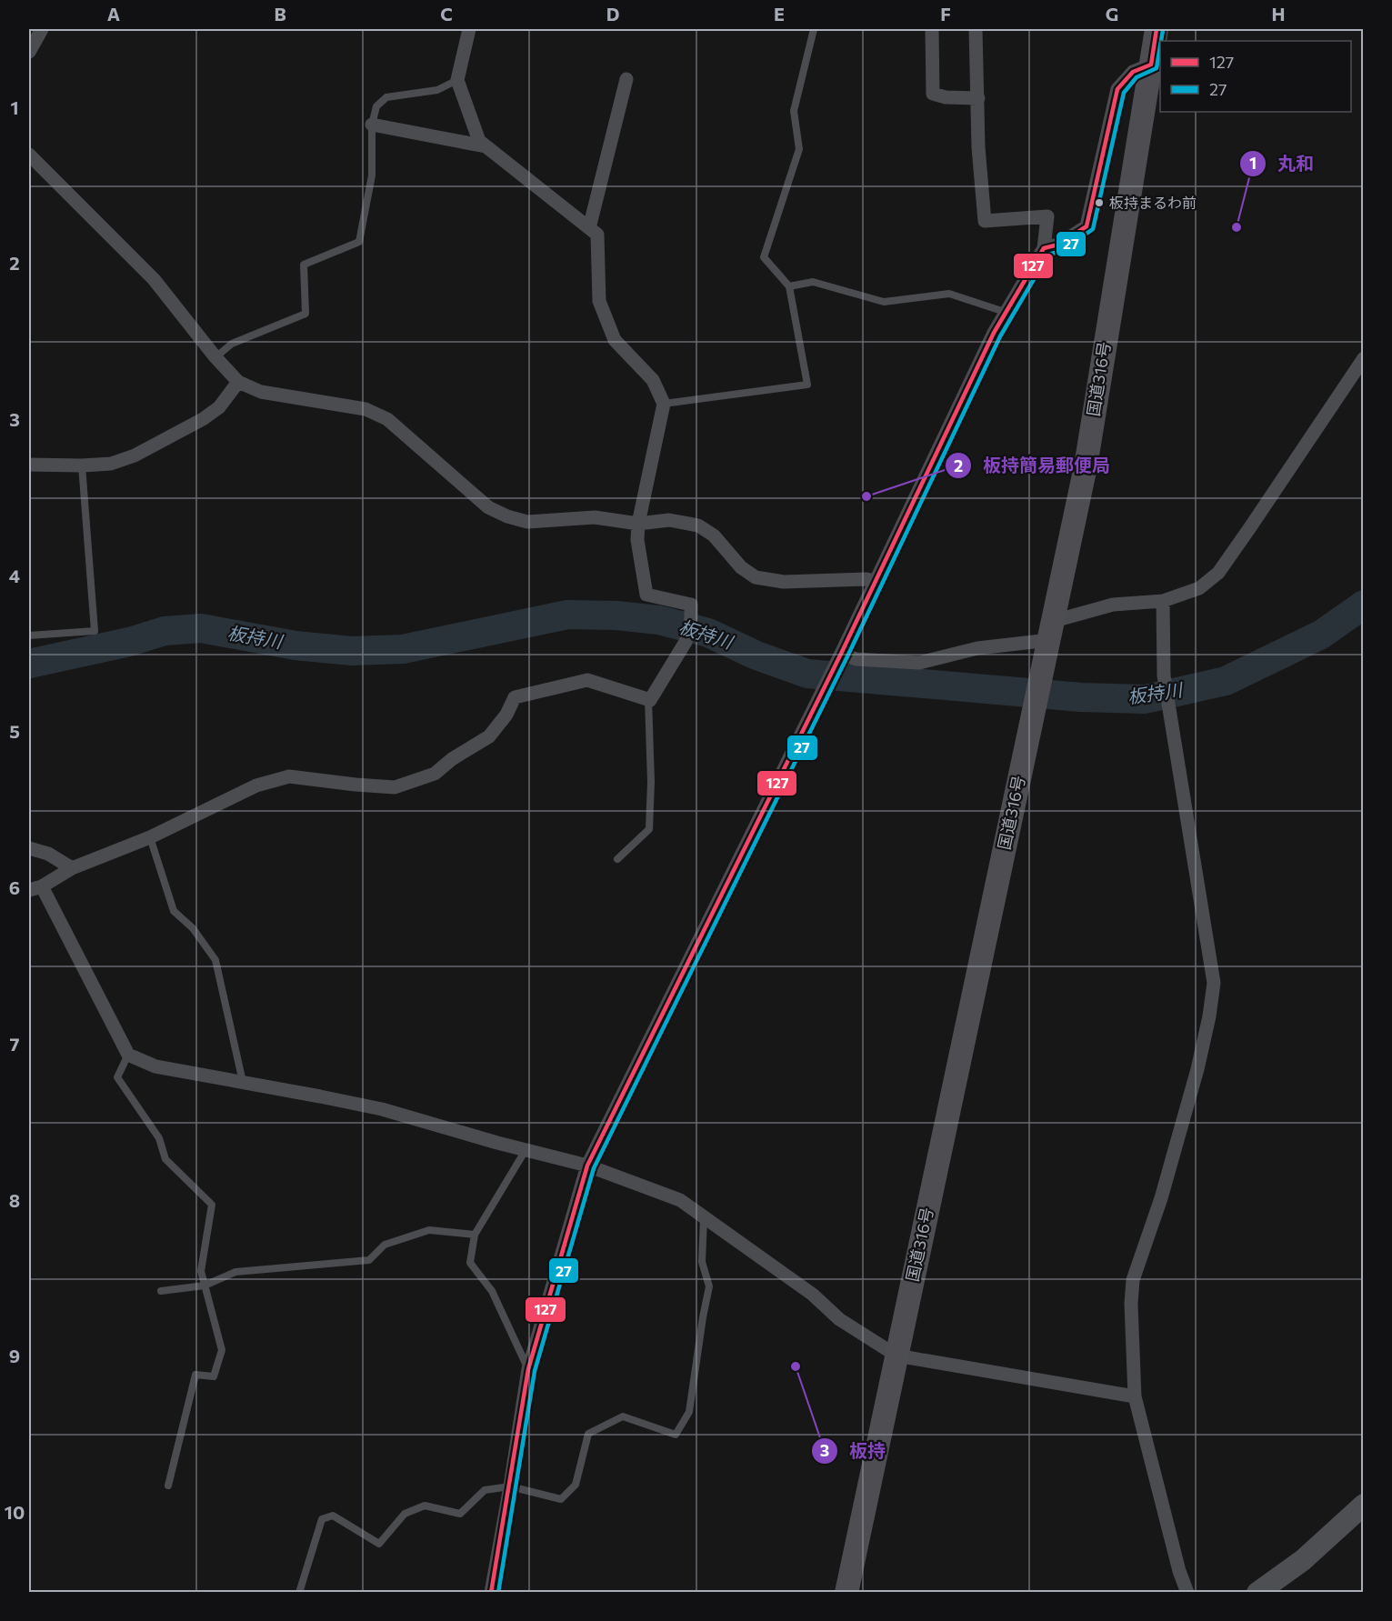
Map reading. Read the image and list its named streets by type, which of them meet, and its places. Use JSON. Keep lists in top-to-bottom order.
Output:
{
  "streets": {
    "highway": ["国道316号"]
  },
  "water": ["板持川"],
  "places": [
    "板持まるわ前",
    "丸和",
    "板持簡易郵便局",
    "板持"
  ],
  "lines": ["transit line 127", "transit line 27"],
  "legend": ["127", "27"],
  "grid": {
    "columns": [
      "A",
      "B",
      "C",
      "D",
      "E",
      "F",
      "G",
      "H"
    ],
    "rows": [
      "1",
      "2",
      "3",
      "4",
      "5",
      "6",
      "7",
      "8",
      "9",
      "10"
    ]
  }
}
